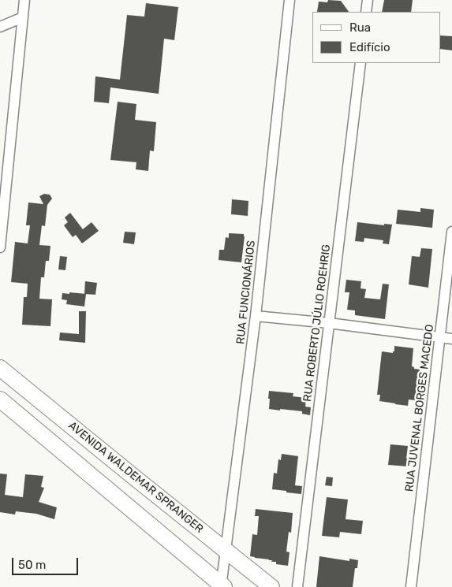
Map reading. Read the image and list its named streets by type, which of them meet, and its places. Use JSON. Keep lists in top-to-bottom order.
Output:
{
  "streets": {
    "main road": ["AVENIDA WALDEMAR SPRANGER"],
    "street": ["RUA FUNCIONÁRIOS", "RUA ROBERTO JÚLIO ROEHRIG", "RUA JUVENAL BORGES MACEDO"]
  },
  "crossings": [
    ["RUA FUNCIONÁRIOS", "AVENIDA WALDEMAR SPRANGER"]
  ],
  "legend": ["Rua", "Edifício"],
  "scale_bar": "50 m"
}
